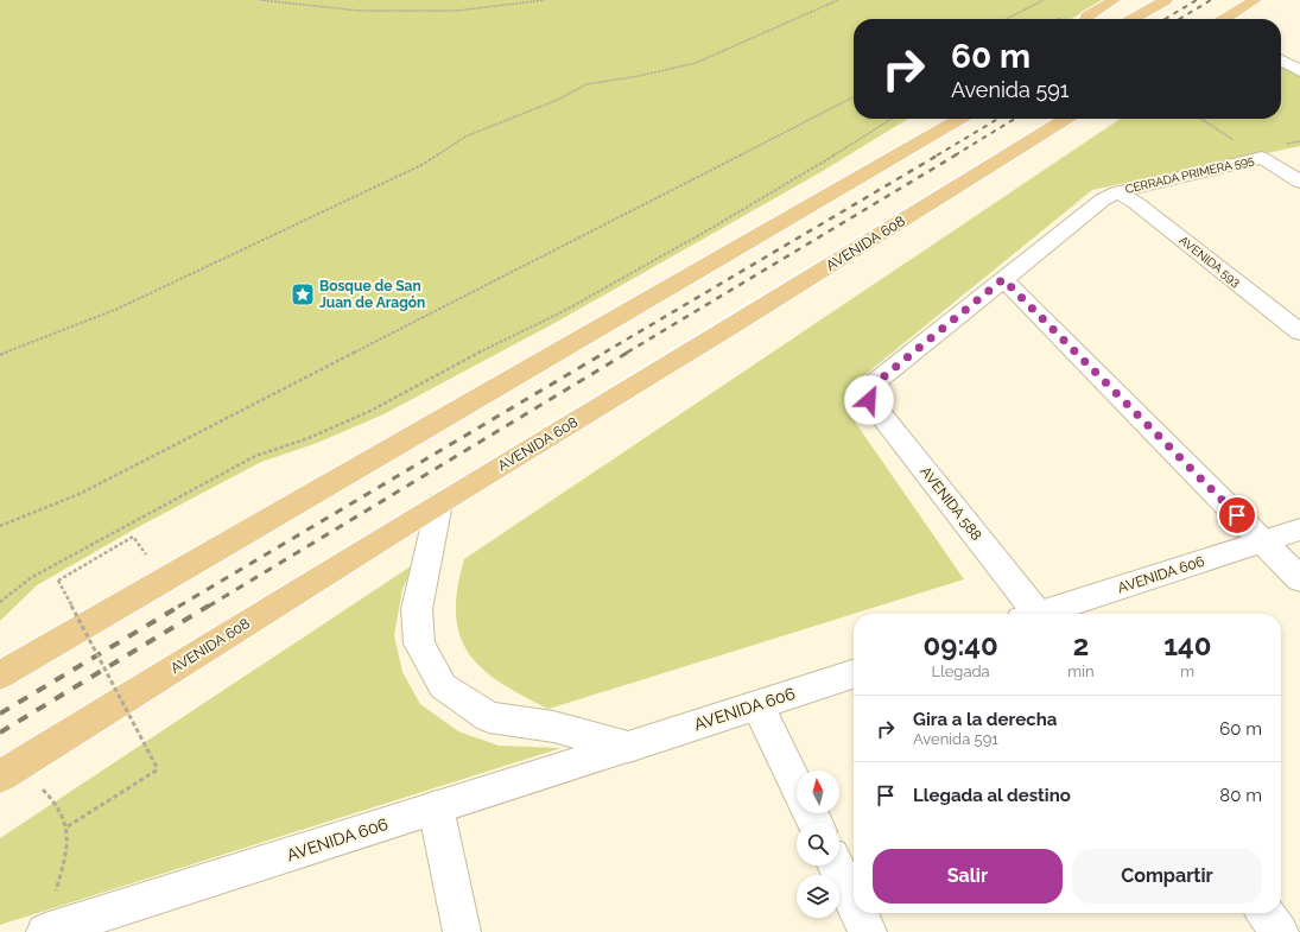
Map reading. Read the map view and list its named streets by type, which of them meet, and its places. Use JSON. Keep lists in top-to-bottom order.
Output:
{
  "streets": {
    "highway": ["AVENIDA 608"],
    "street": [
      "CERRADA PRIMERA 595",
      "AVENIDA 593",
      "AVENIDA 588",
      "AVENIDA 606"
    ]
  },
  "crossings": [
    ["CERRADA PRIMERA 595", "AVENIDA 593"],
    ["CERRADA PRIMERA 595", "AVENIDA 588"]
  ],
  "places": {
    "place": ["Bosque de San Juan de Aragón"]
  },
  "north": "top",
  "page": {
    "turn": ["60 m", "Avenida 591"],
    "eta": [
      "09:40",
      "Llegada",
      "2",
      "min",
      "140",
      "m"
    ],
    "list": [
      {
        "name": "Gira a la derecha",
        "note": "Avenida 591",
        "value": "60 m"
      },
      {
        "name": "Llegada al destino",
        "value": "80 m"
      }
    ],
    "buttons": ["Salir", "Compartir"]
  }
}
